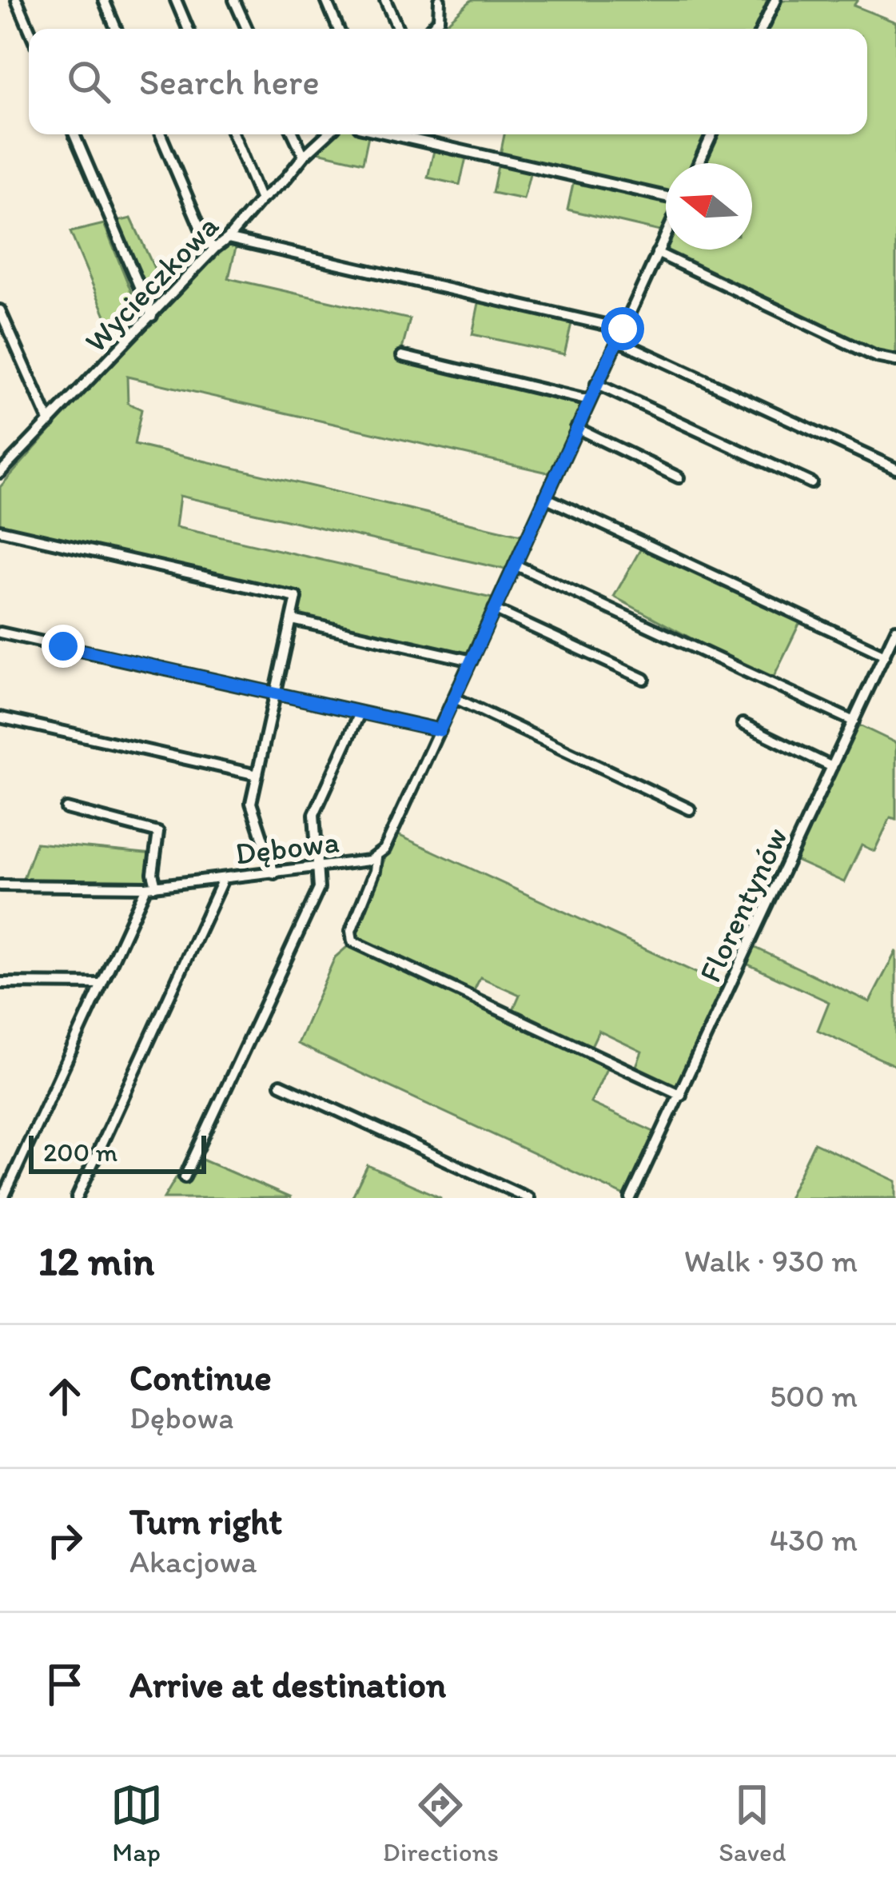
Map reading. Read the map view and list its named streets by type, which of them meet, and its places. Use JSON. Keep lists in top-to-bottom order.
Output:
{
  "streets": {
    "street": ["Wycieczkowa", "Dębowa", "Florentynów"]
  },
  "scale_bar": "200 m",
  "north": "left",
  "page": {
    "search": "Search here",
    "scale": "200 m",
    "heading": ["12 min", "Walk · 930 m"],
    "list": [
      ["Continue", "Dębowa", "500 m"],
      ["Turn right", "Akacjowa", "430 m"],
      "Arrive at destination"
    ],
    "nav": ["Map", "Directions", "Saved"]
  }
}
